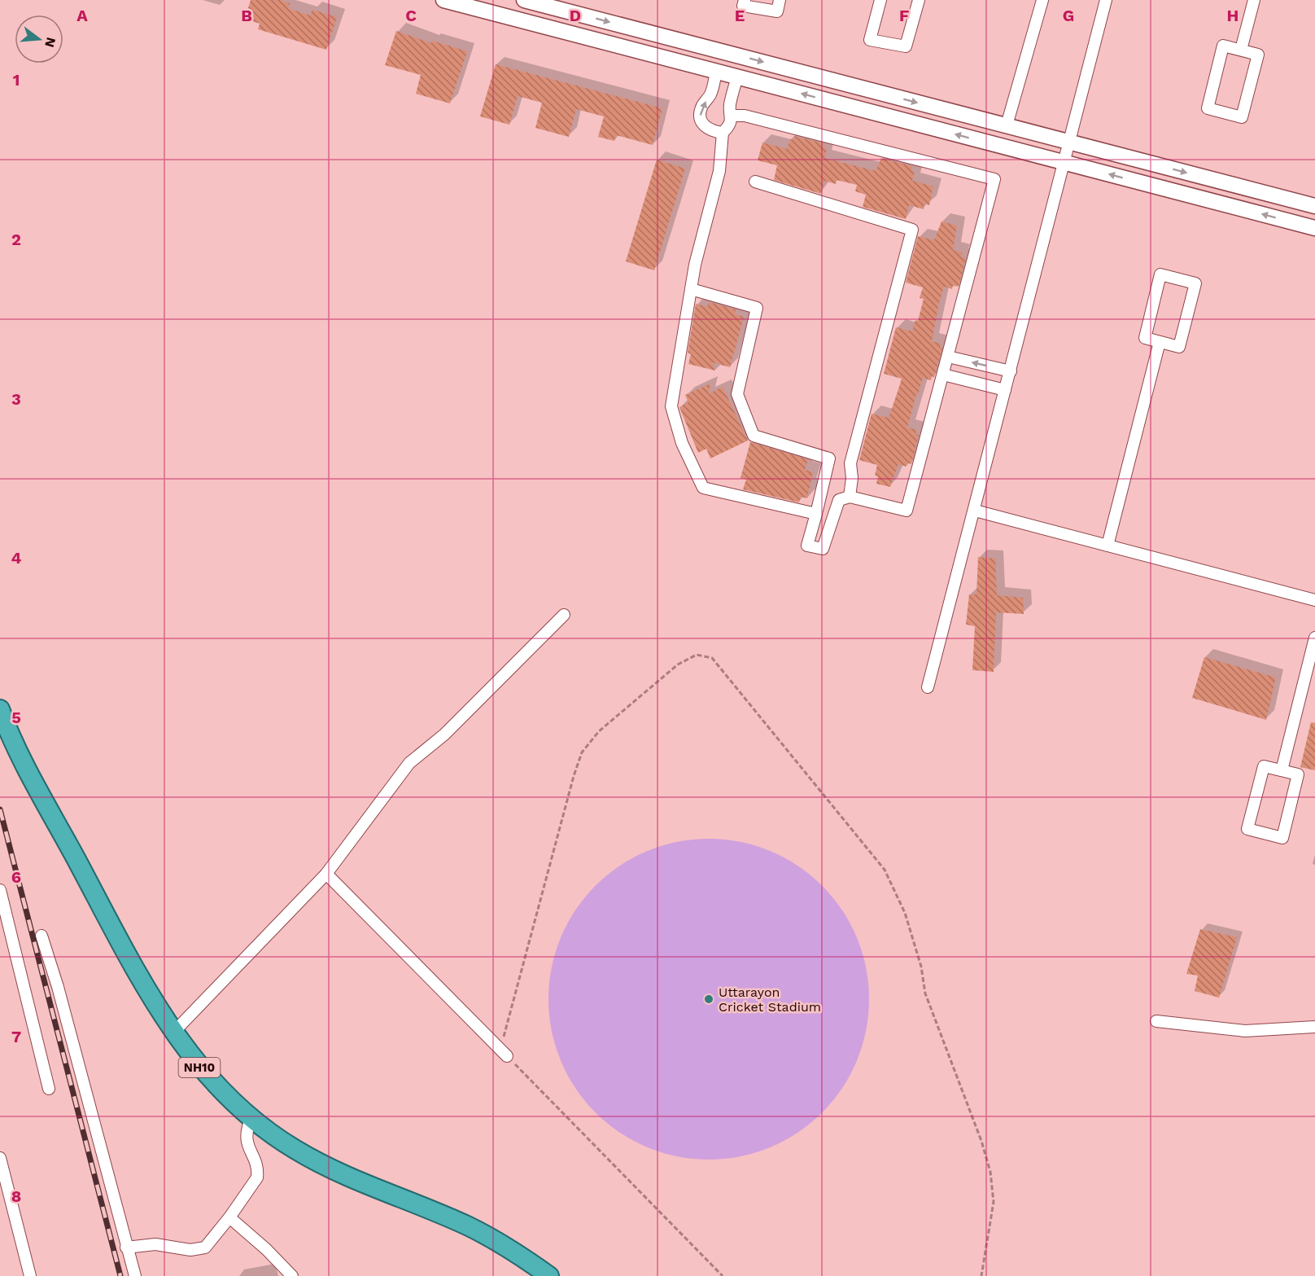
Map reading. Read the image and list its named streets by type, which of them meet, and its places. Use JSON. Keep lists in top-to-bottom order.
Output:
{
  "streets": {
    "highway": ["NH10"]
  },
  "places": ["Uttarayon Cricket Stadium"],
  "north": "right",
  "grid": {
    "columns": [
      "A",
      "B",
      "C",
      "D",
      "E",
      "F",
      "G",
      "H"
    ],
    "rows": [
      "1",
      "2",
      "3",
      "4",
      "5",
      "6",
      "7",
      "8"
    ]
  }
}
